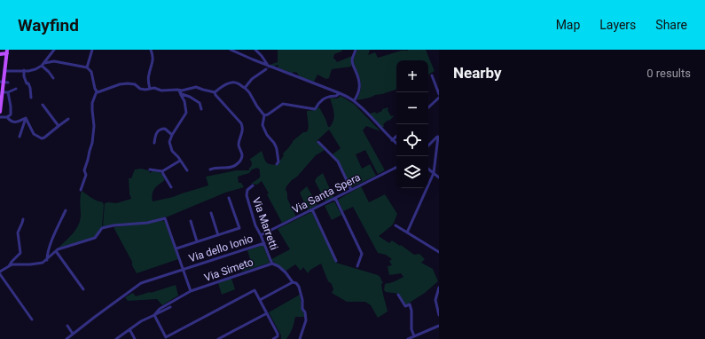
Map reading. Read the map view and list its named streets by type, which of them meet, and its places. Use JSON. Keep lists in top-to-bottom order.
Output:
{
  "streets": {
    "street": [
      "Via Santa Spera",
      "Via Marretti",
      "Via dello Ionio",
      "Via Simeto"
    ]
  },
  "crossings": [
    ["Via Santa Spera", "Via Marretti"],
    ["Via Marretti", "Via dello Ionio"],
    ["Via Marretti", "Via Simeto"]
  ],
  "page": {
    "header": "Wayfind",
    "nav": ["Map", "Layers", "Share"],
    "heading": ["Nearby", "0 results"],
    "map_buttons": ["+", "−"]
  }
}
